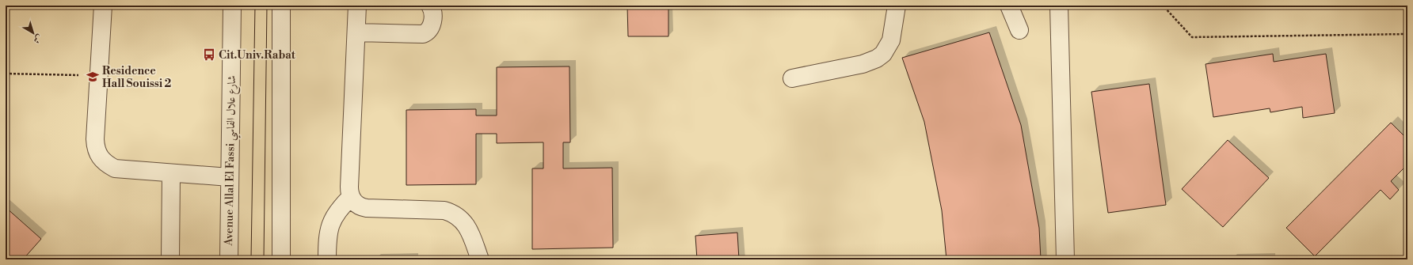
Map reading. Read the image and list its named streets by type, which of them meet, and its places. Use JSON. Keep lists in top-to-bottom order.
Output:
{
  "streets": {
    "street": ["Avenue Allal El Fassi شارع علال الفاسي"]
  },
  "places": {
    "bus stop": ["Cit.Univ.Rabat"],
    "school or university": ["Residence Hall Souissi 2"]
  },
  "north": "bottom right"
}
